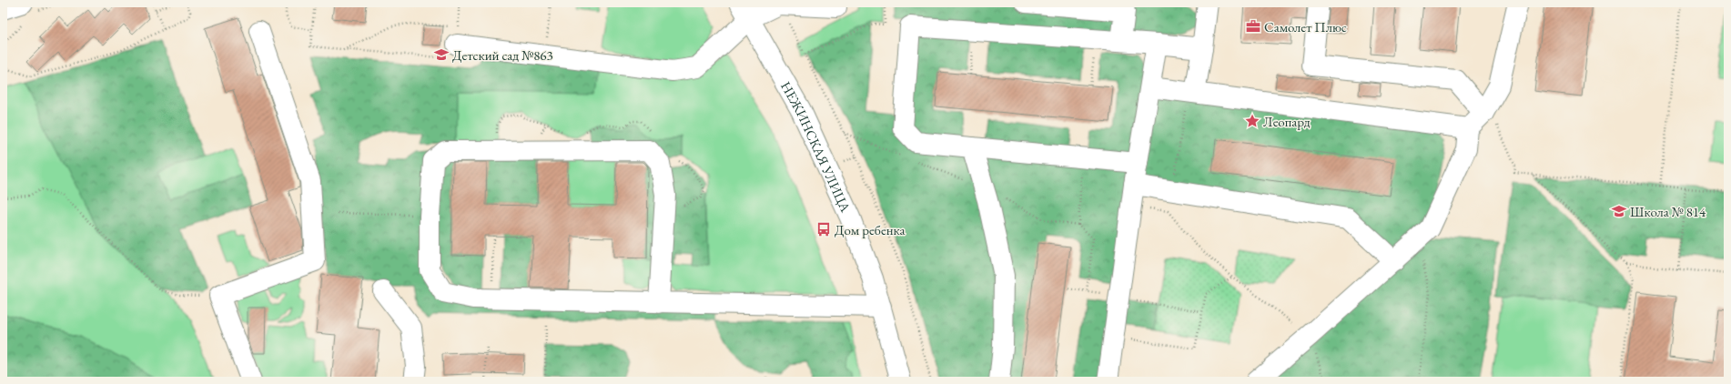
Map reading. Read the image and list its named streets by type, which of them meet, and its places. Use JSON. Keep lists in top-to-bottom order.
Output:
{
  "streets": {
    "street": ["НЕЖИНСКАЯ УЛИЦА"]
  },
  "places": {
    "office": ["Самолет Плюс"],
    "school or university": ["Детский сад №863", "Школа № 814"],
    "place": ["Леопард"],
    "bus stop": ["Дом ребенка"]
  }
}
